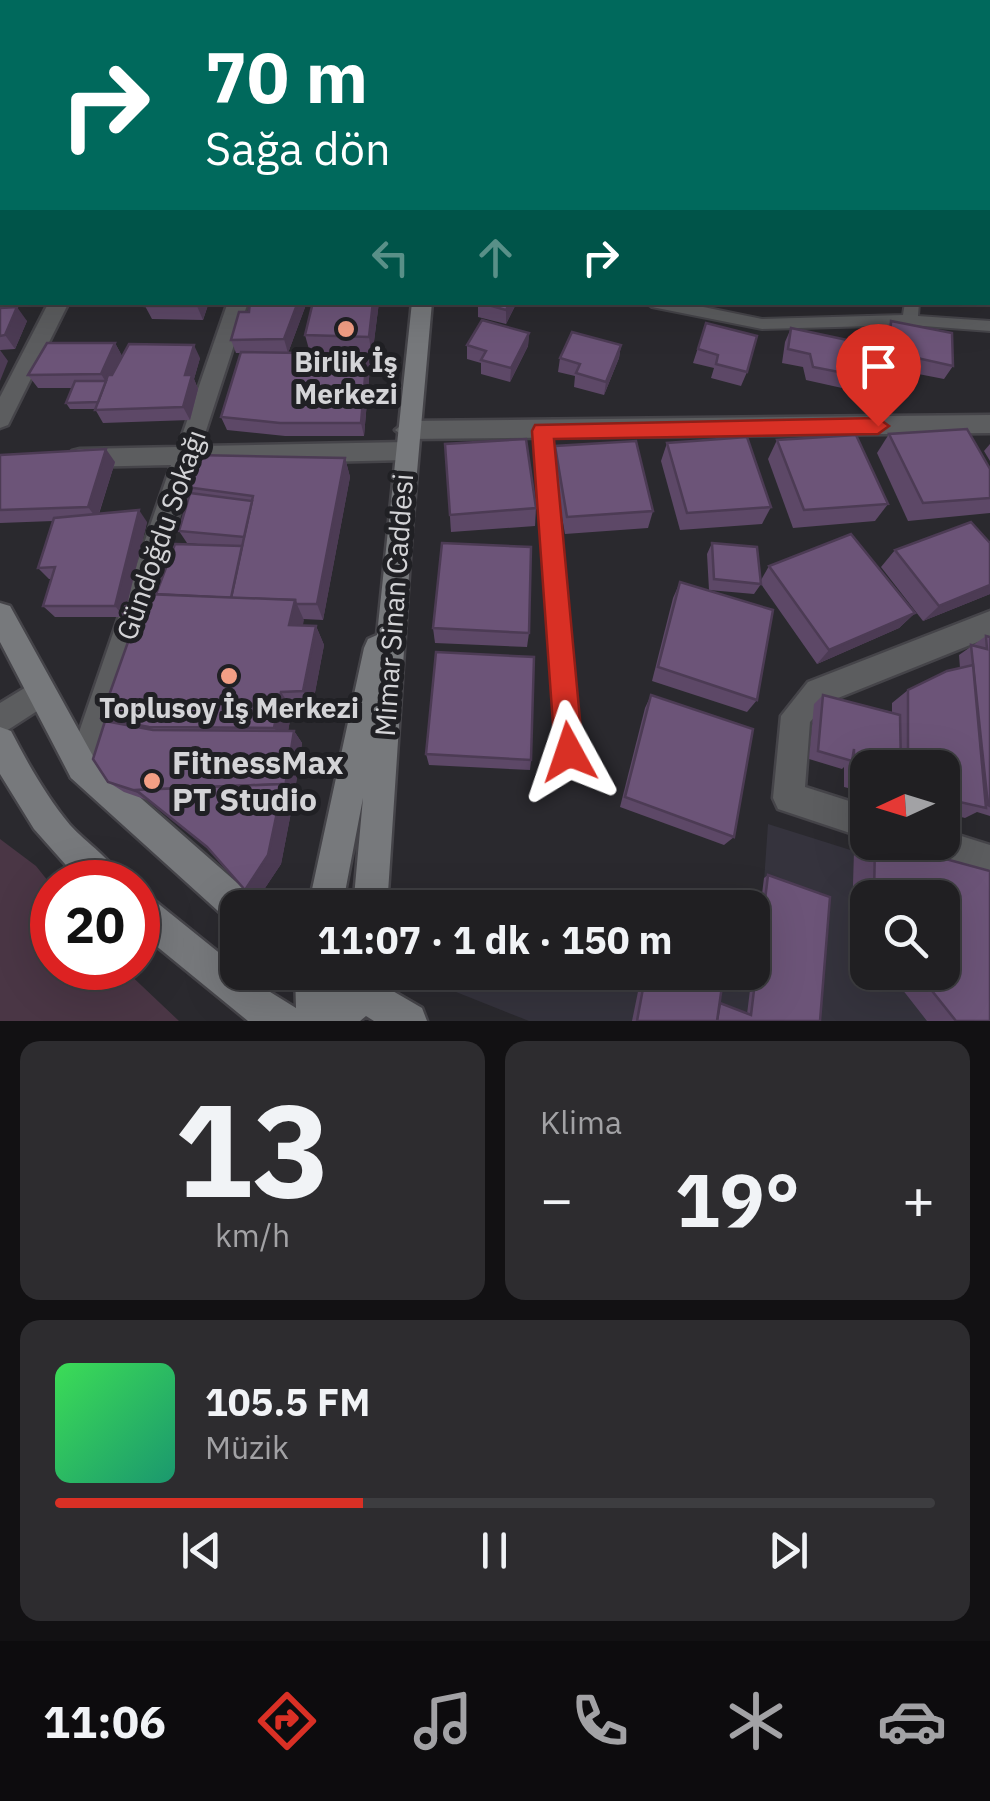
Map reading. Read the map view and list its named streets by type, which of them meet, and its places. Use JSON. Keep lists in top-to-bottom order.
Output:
{
  "streets": {
    "main road": ["Mimar Sinan Caddesi"],
    "street": ["Gündoğdu Sokağı"]
  },
  "places": ["Birlik İş Merkezi", "Toplusoy İş Merkezi", "FitnessMax PT Studio"],
  "north": "left",
  "page": {
    "turn": ["70 m", "Sağa dön"],
    "limit": "20",
    "trip": "11:07 · 1 dk · 150 m",
    "tile": [
      ["13", "km/h"],
      "Klima"
    ],
    "heat": ["−", "19°", "+"],
    "song": ["105.5 FM", "Müzik"],
    "tabs": "11:06"
  }
}
